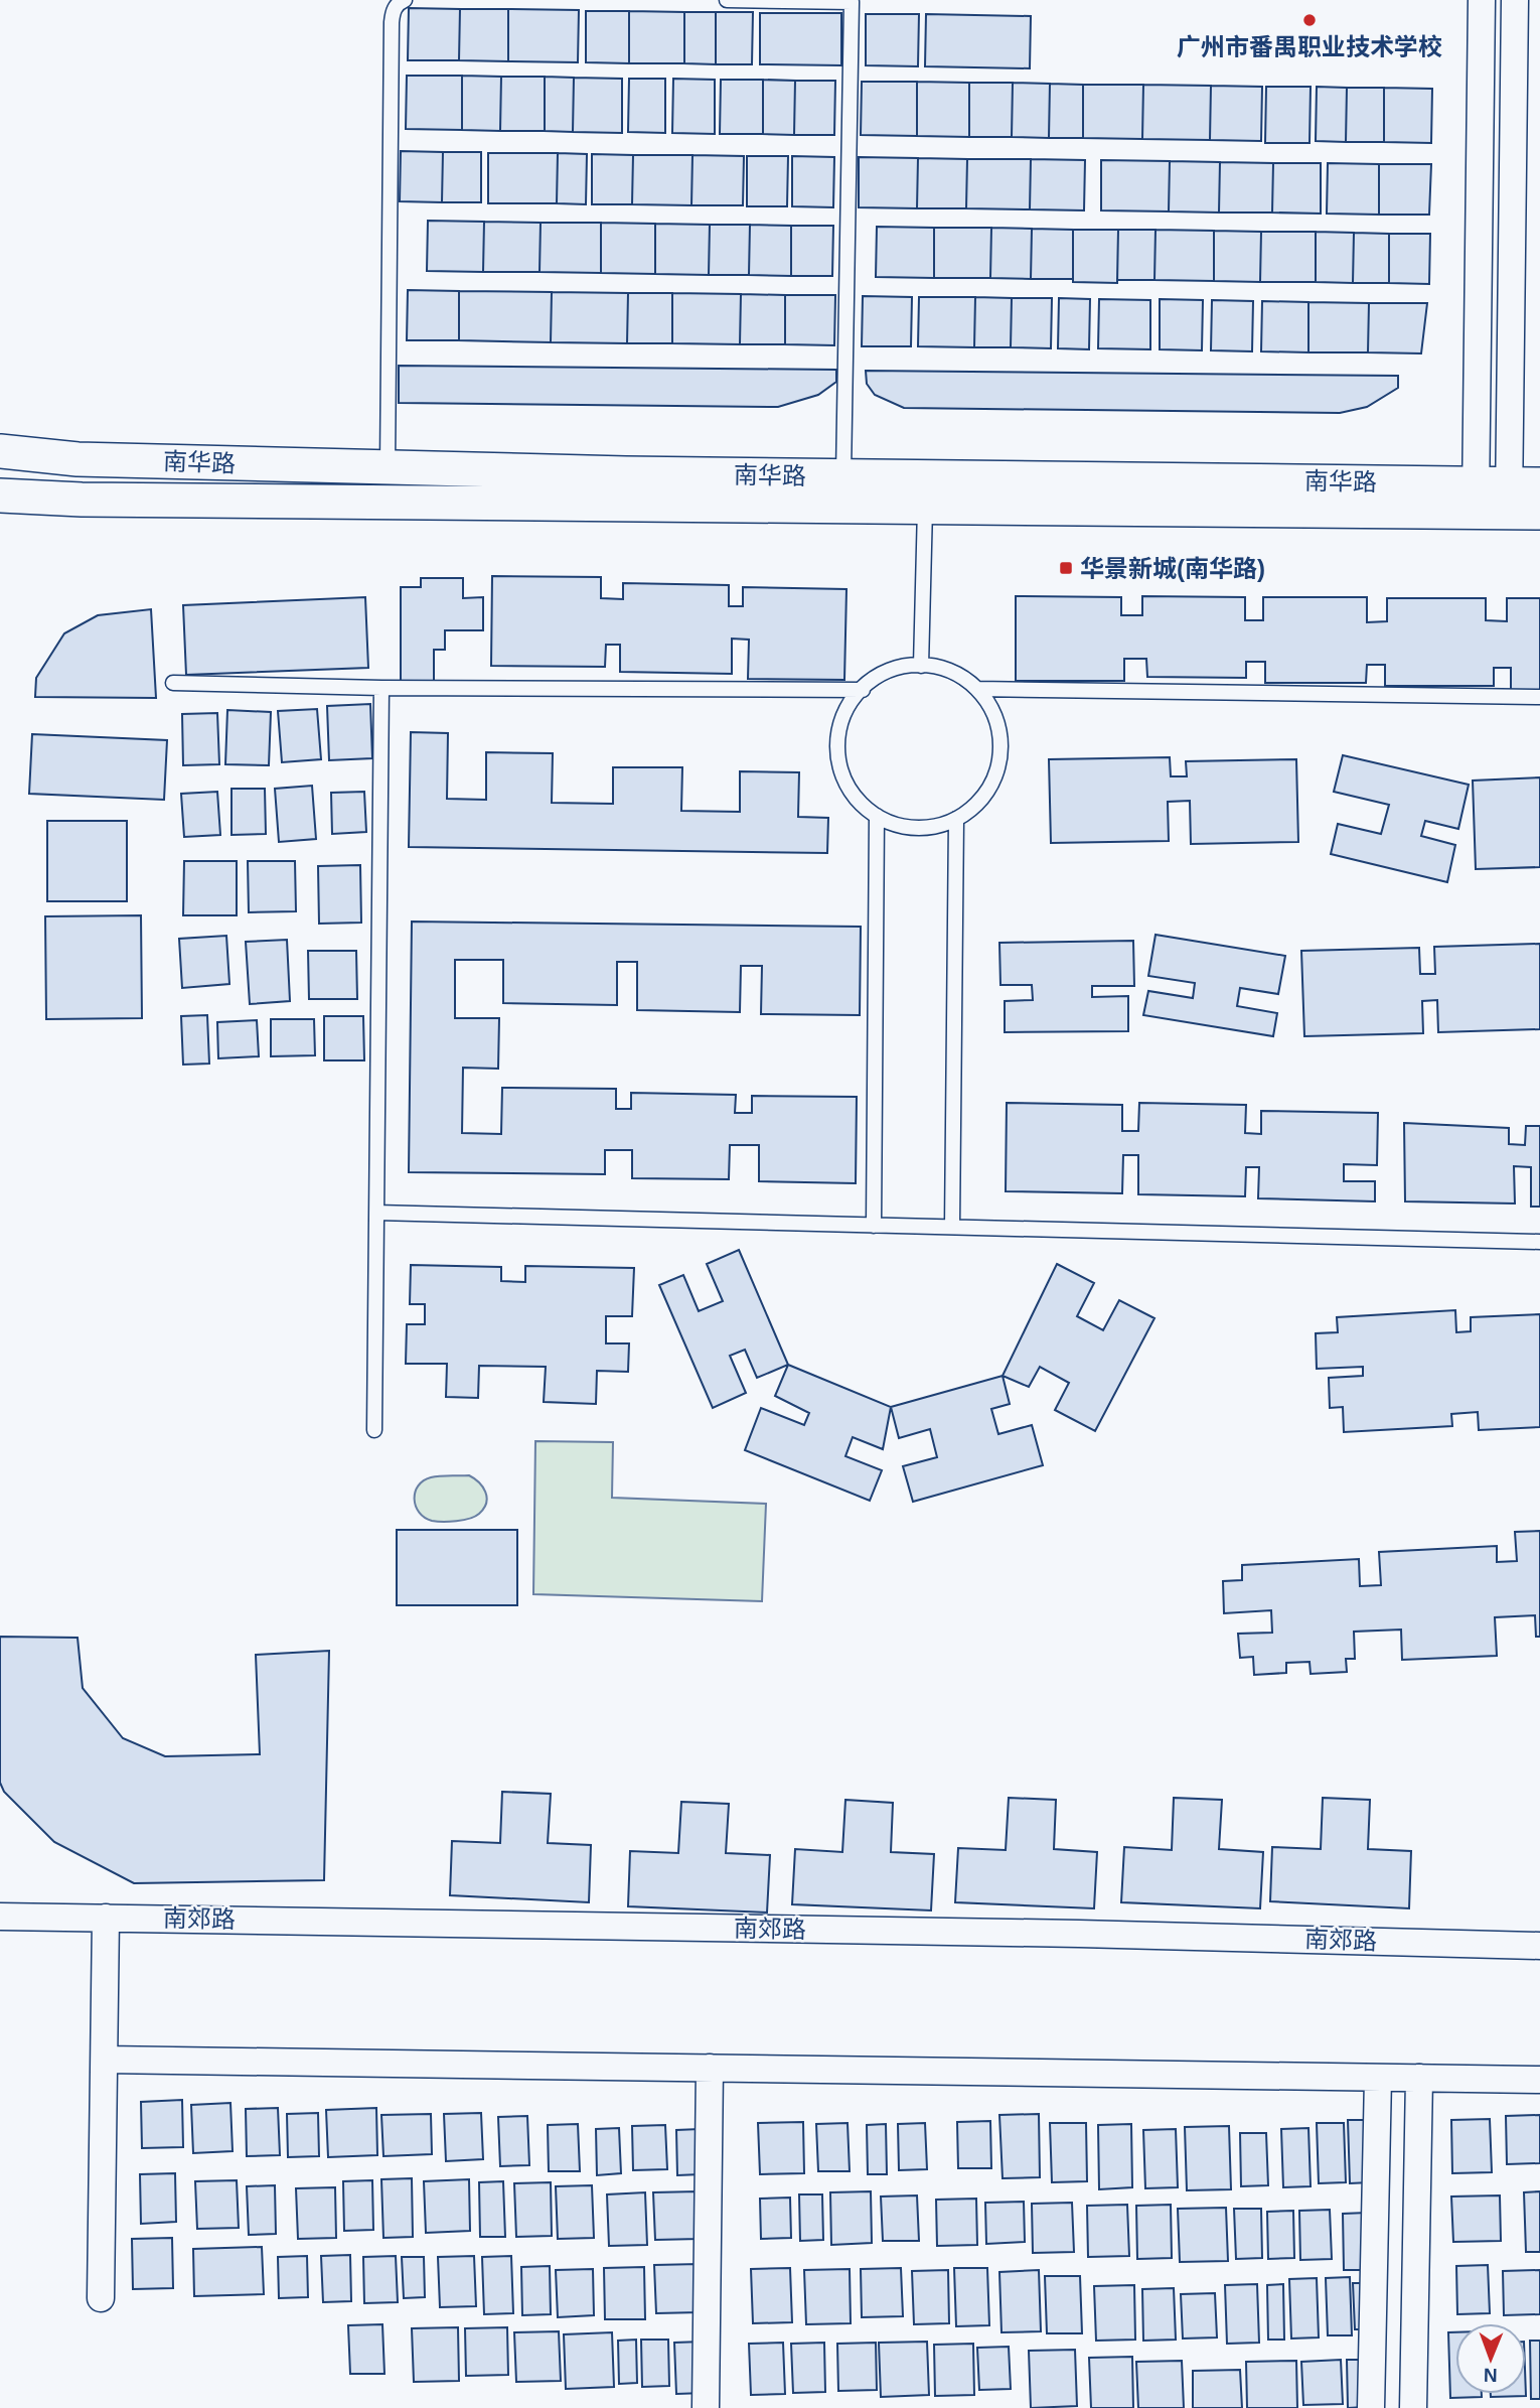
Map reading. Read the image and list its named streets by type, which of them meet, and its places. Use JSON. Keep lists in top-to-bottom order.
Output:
{
  "streets": {
    "street": ["南华路", "南郊路"]
  },
  "places": {
    "other": ["广州市番禺职业技术学校"],
    "transit": ["华景新城(南华路)"]
  },
  "north": "bottom"
}
